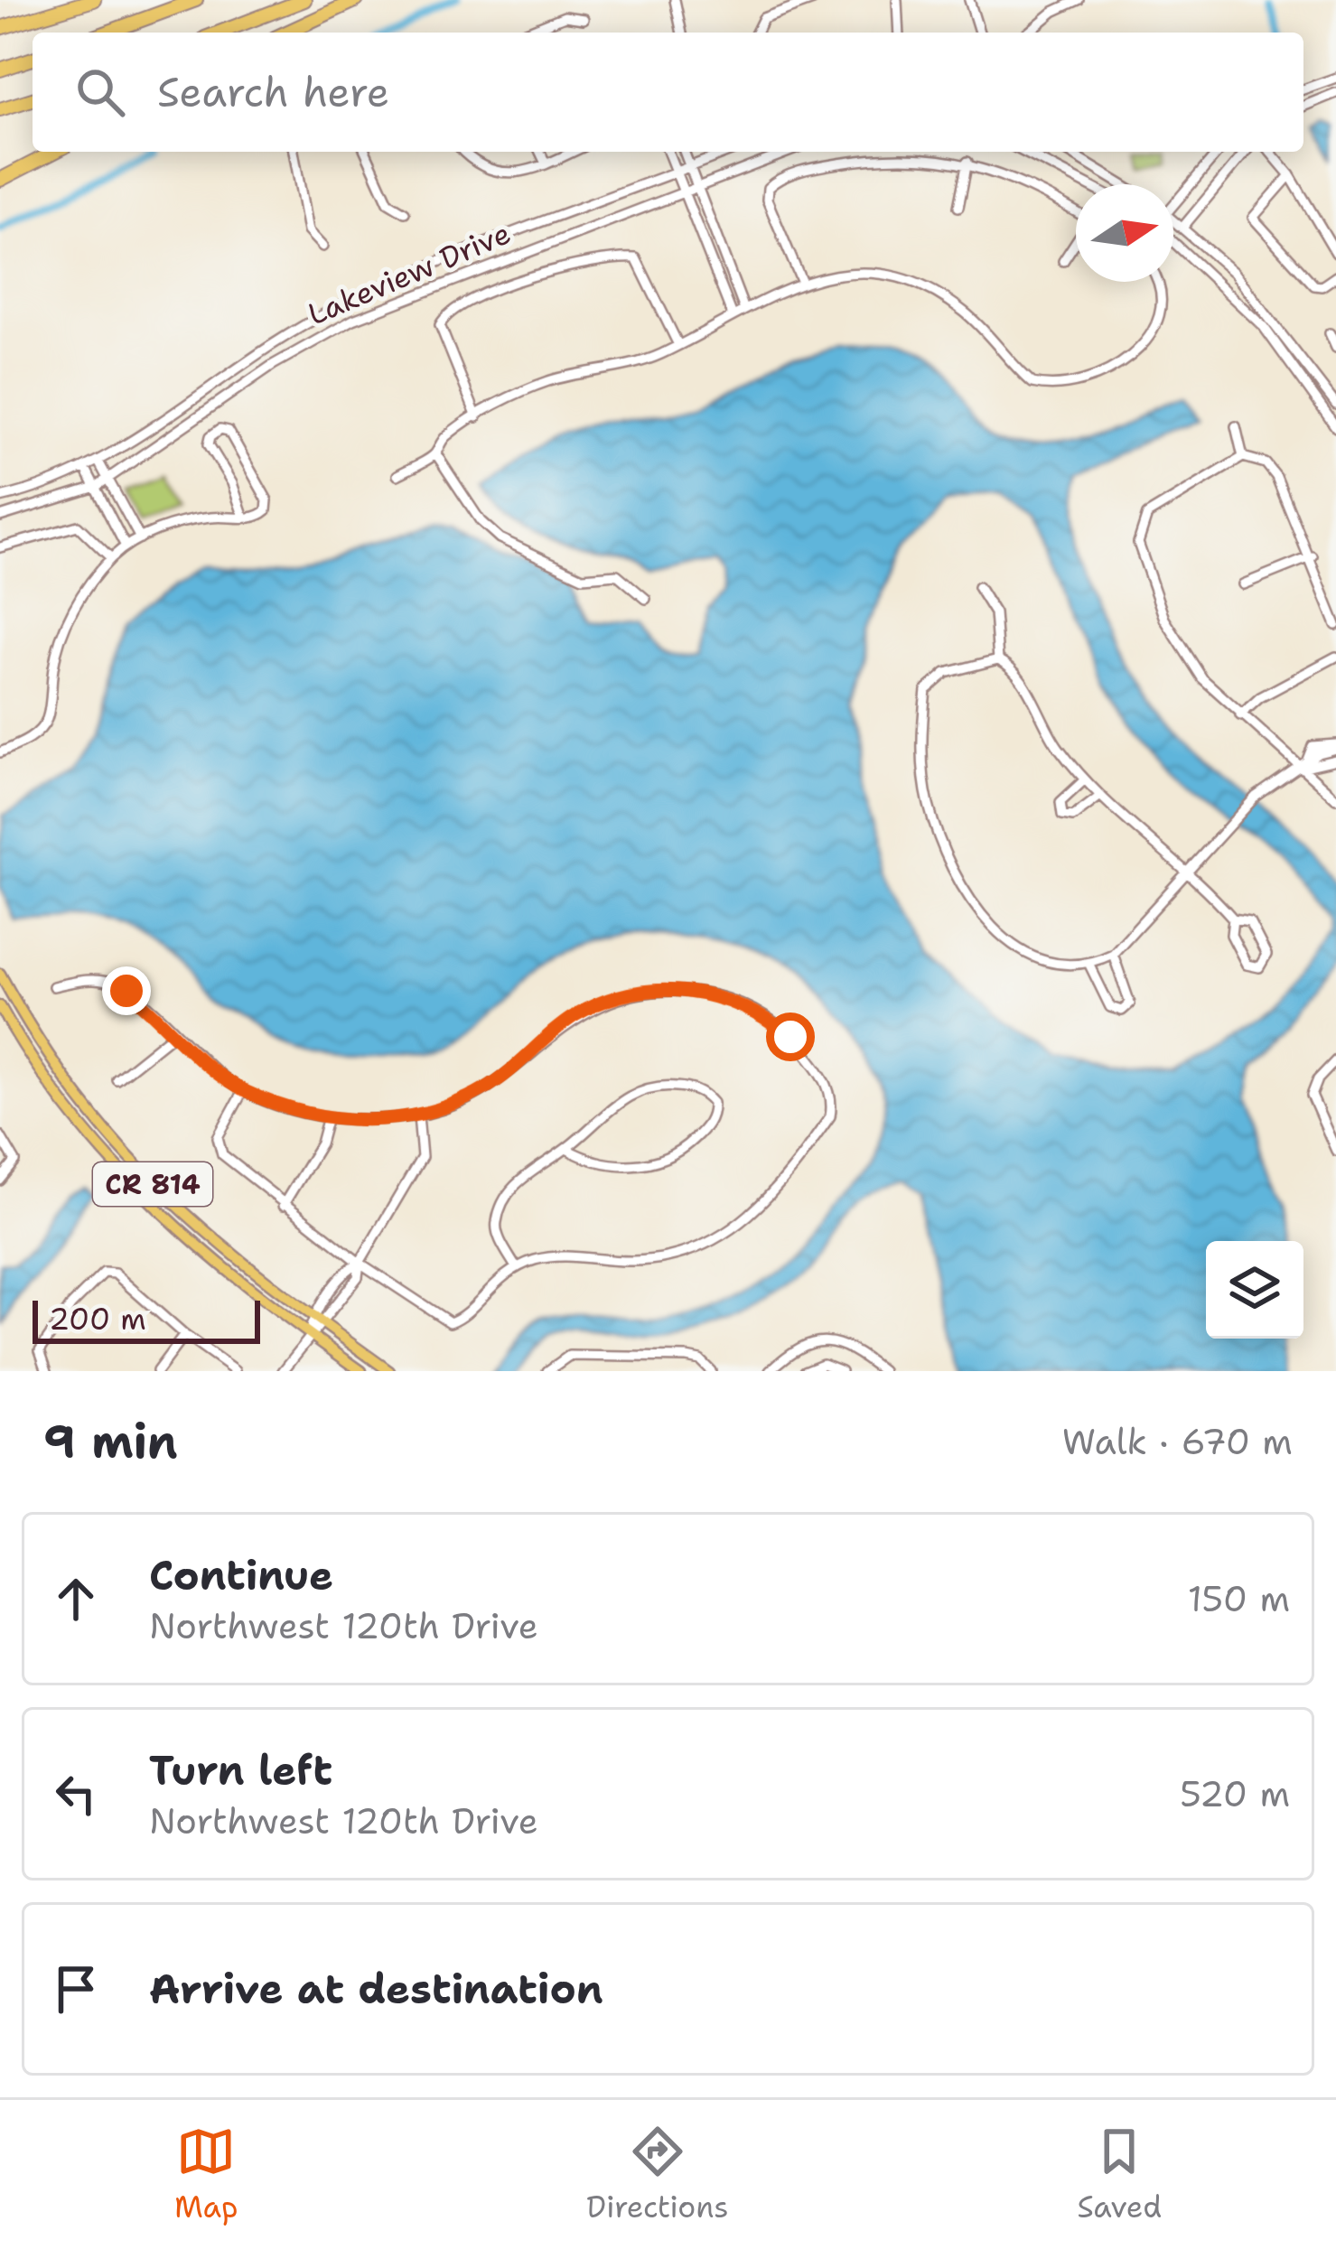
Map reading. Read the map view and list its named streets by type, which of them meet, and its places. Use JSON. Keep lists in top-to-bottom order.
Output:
{
  "streets": {
    "main road": ["CR 814"],
    "street": ["Lakeview Drive"]
  },
  "scale_bar": "200 m",
  "north": "right",
  "page": {
    "search": "Search here",
    "scale": "200 m",
    "heading": ["9 min", "Walk · 670 m"],
    "list": [
      ["Continue", "Northwest 120th Drive", "150 m"],
      ["Turn left", "Northwest 120th Drive", "520 m"],
      "Arrive at destination"
    ],
    "nav": ["Map", "Directions", "Saved"]
  }
}
